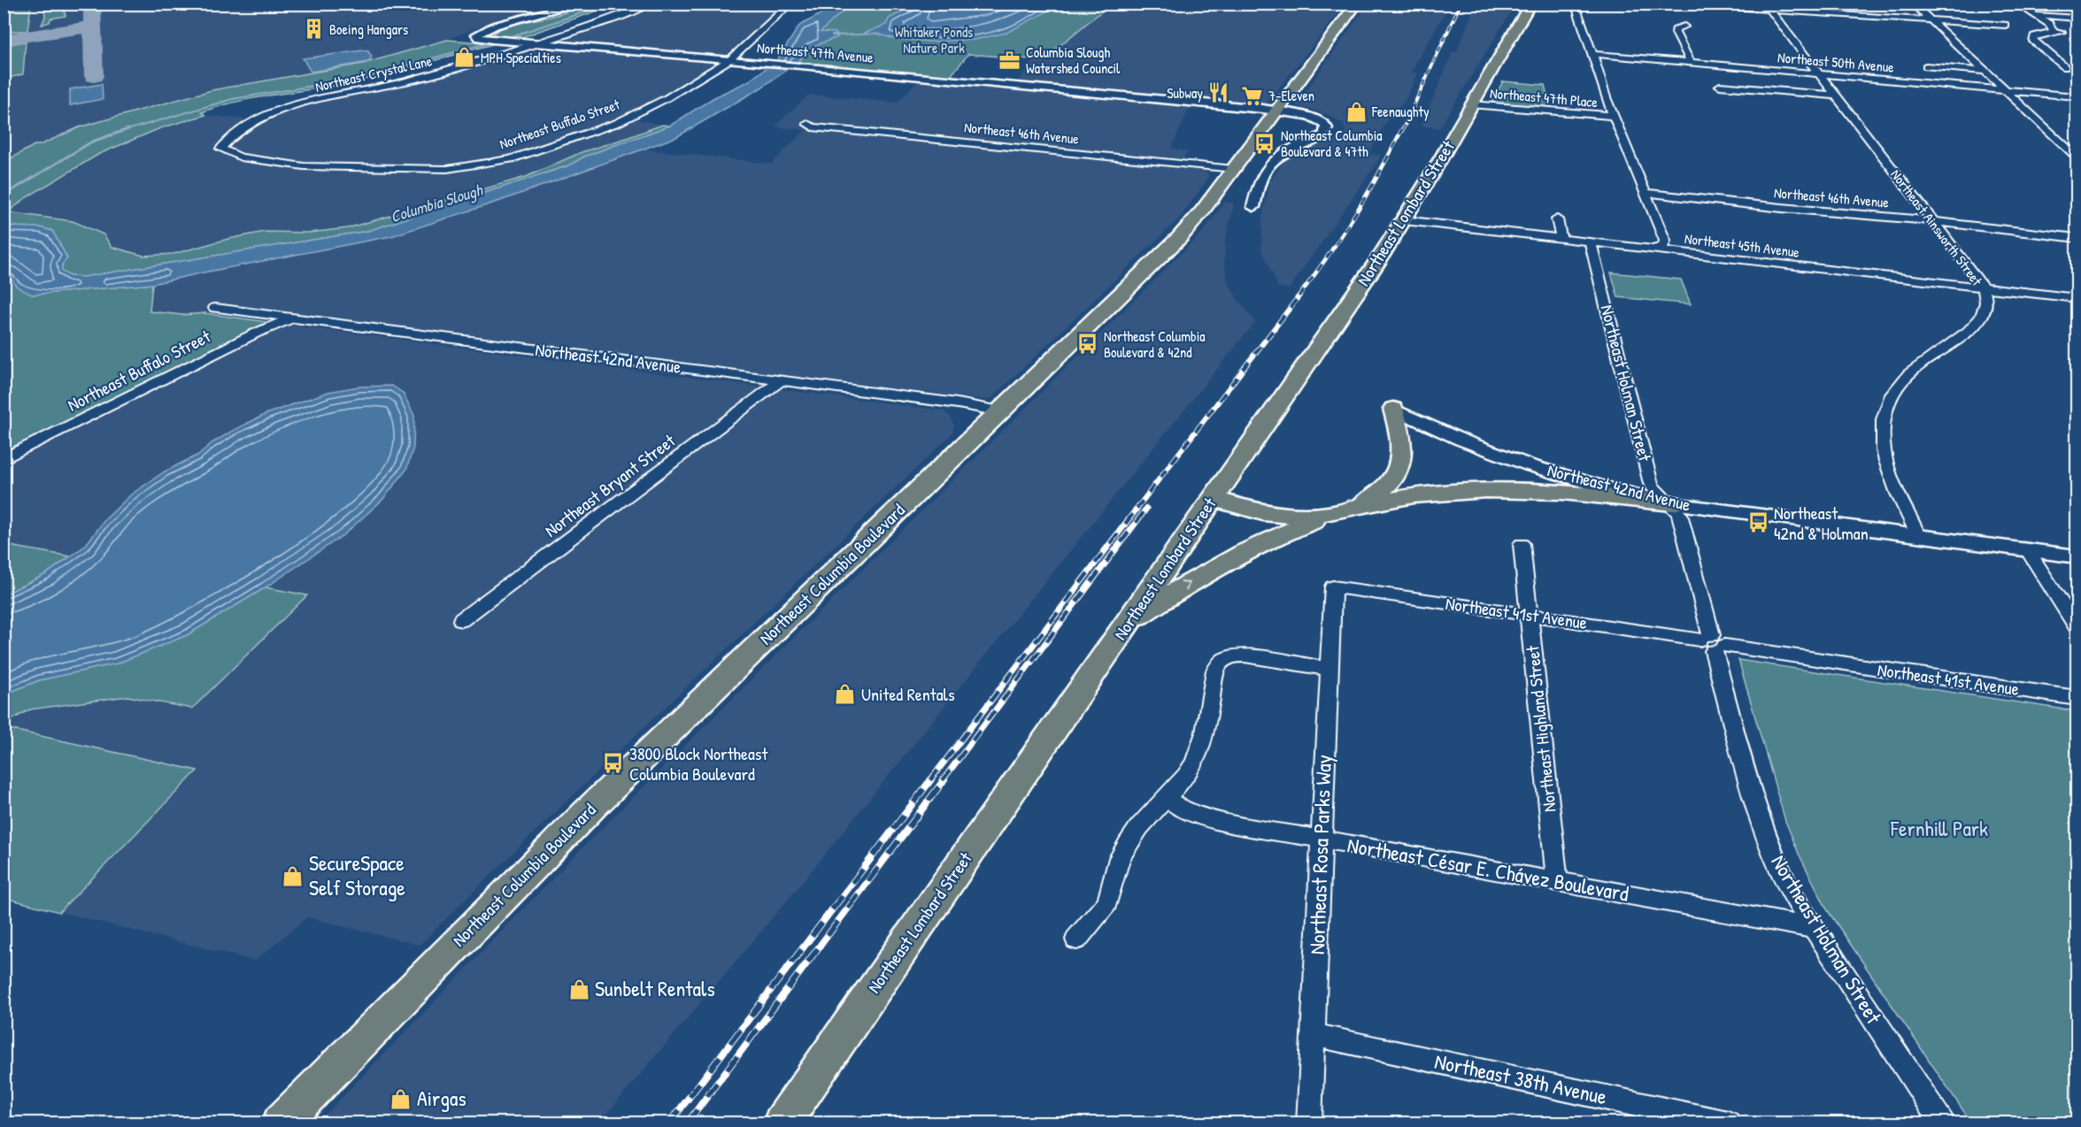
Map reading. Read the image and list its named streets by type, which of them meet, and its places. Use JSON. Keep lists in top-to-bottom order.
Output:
{
  "streets": {
    "main road": ["Northeast Lombard Street", "Northeast Columbia Boulevard"],
    "street": [
      "Northeast 47th Avenue",
      "Northeast 50th Avenue",
      "Northeast Crystal Lane",
      "Northeast 47th Place",
      "Northeast Buffalo Street",
      "Northeast 46th Avenue",
      "Northeast Ainsworth Street",
      "Northeast 45th Avenue",
      "Northeast 42nd Avenue",
      "Northeast Holman Street",
      "Northeast Bryant Street",
      "Northeast 41st Avenue",
      "Northeast Highland Street",
      "Northeast Rosa Parks Way",
      "Northeast César E. Chávez Boulevard",
      "Northeast 38th Avenue"
    ]
  },
  "crossings": [
    ["Northeast 47th Avenue", "Northeast Crystal Lane"],
    ["Northeast 47th Avenue", "Northeast Buffalo Street"],
    ["Northeast 47th Avenue", "Northeast Columbia Boulevard"],
    ["Northeast 50th Avenue", "Northeast Ainsworth Street"],
    ["Northeast Crystal Lane", "Northeast Buffalo Street"],
    ["Northeast 47th Place", "Northeast Lombard Street"],
    ["Northeast Buffalo Street", "Northeast 42nd Avenue"],
    ["Northeast 46th Avenue", "Northeast Ainsworth Street"],
    ["Northeast 46th Avenue", "Northeast Columbia Boulevard"],
    ["Northeast Lombard Street", "Northeast 45th Avenue"],
    ["Northeast Ainsworth Street", "Northeast 45th Avenue"],
    ["Northeast Ainsworth Street", "Northeast 42nd Avenue"],
    ["Northeast 45th Avenue", "Northeast Holman Street"],
    ["Northeast 42nd Avenue", "Northeast Holman Street"],
    ["Northeast 42nd Avenue", "Northeast Bryant Street"],
    ["Northeast 42nd Avenue", "Northeast Columbia Boulevard"],
    ["Northeast Holman Street", "Northeast 41st Avenue"],
    ["Northeast Holman Street", "Northeast César E. Chávez Boulevard"],
    ["Northeast 41st Avenue", "Northeast Highland Street"],
    ["Northeast 41st Avenue", "Northeast Rosa Parks Way"],
    ["Northeast Highland Street", "Northeast César E. Chávez Boulevard"],
    ["Northeast Rosa Parks Way", "Northeast César E. Chávez Boulevard"],
    ["Northeast Rosa Parks Way", "Northeast 38th Avenue"]
  ],
  "water": ["Columbia Slough"],
  "parks": ["Whitaker Ponds Nature Park", "Fernhill Park"],
  "places": {
    "building": ["Boeing Hangars"],
    "shop": [
      "MPH Specialties",
      "Feenaughty",
      "United Rentals",
      "SecureSpace Self Storage",
      "Sunbelt Rentals",
      "Airgas"
    ],
    "office": ["Columbia Slough Watershed Council"],
    "restaurant": ["Subway"],
    "supermarket": ["7-Eleven"],
    "bus stop": [
      "Northeast Columbia Boulevard & 47th",
      "Northeast Columbia Boulevard & 42nd",
      "Northeast 42nd & Holman",
      "3800 Block Northeast Columbia Boulevard"
    ]
  }
}
